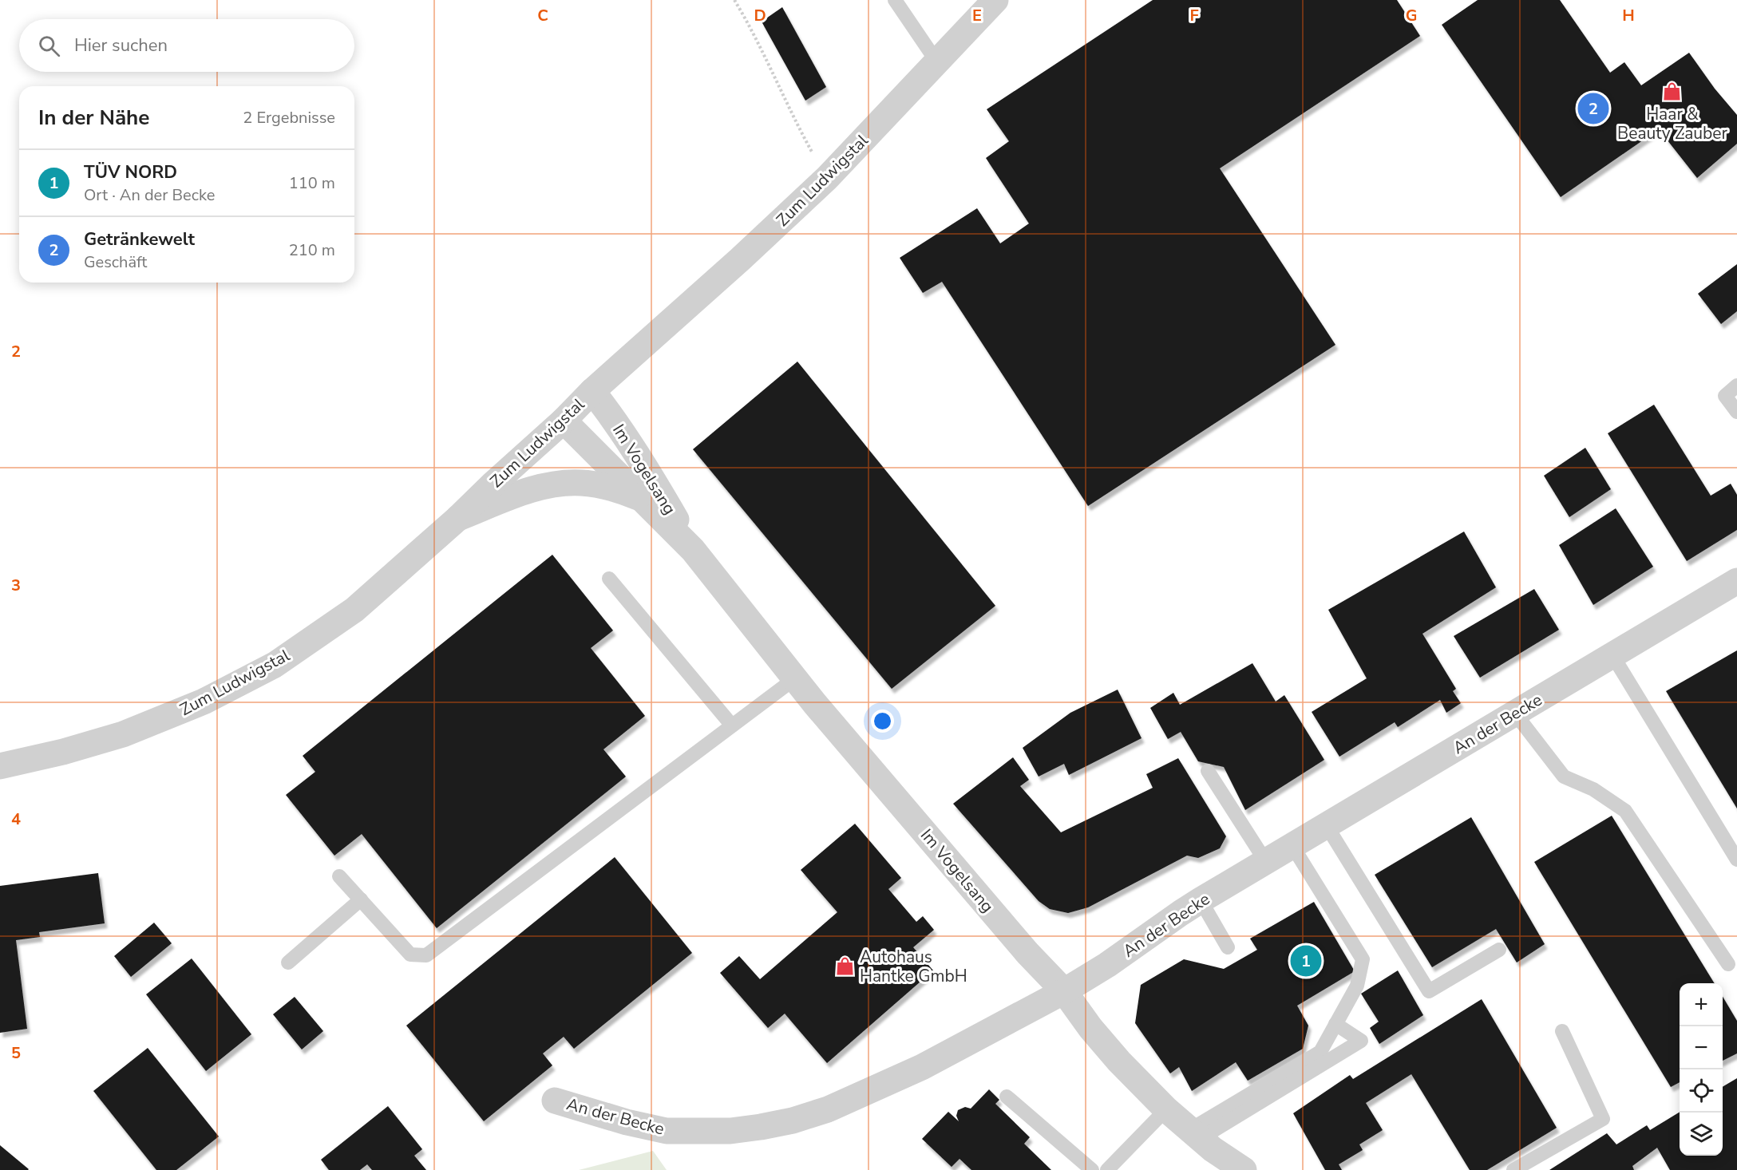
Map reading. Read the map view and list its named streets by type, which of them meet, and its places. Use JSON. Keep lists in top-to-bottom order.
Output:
{
  "streets": {
    "street": ["Zum Ludwigstal", "Im Vogelsang", "An der Becke"]
  },
  "crossings": [
    ["Zum Ludwigstal", "Im Vogelsang"],
    ["Im Vogelsang", "An der Becke"]
  ],
  "places": {
    "shop": ["Haar & Beauty Zauber", "Autohaus Hantke GmbH"]
  },
  "page": {
    "search": "Hier suchen",
    "heading": ["In der Nähe", "2 Ergebnisse"],
    "pins": ["2", "1"],
    "list": [
      {
        "mark": "1",
        "name": "TÜV NORD",
        "note": "Ort · An der Becke",
        "value": "110 m"
      },
      {
        "mark": "2",
        "name": "Getränkewelt",
        "note": "Geschäft",
        "value": "210 m"
      }
    ],
    "map_buttons": ["+", "−"]
  },
  "grid": {
    "columns": [
      "C",
      "D",
      "E",
      "F",
      "G",
      "H"
    ],
    "rows": [
      "2",
      "3",
      "4",
      "5"
    ]
  }
}
